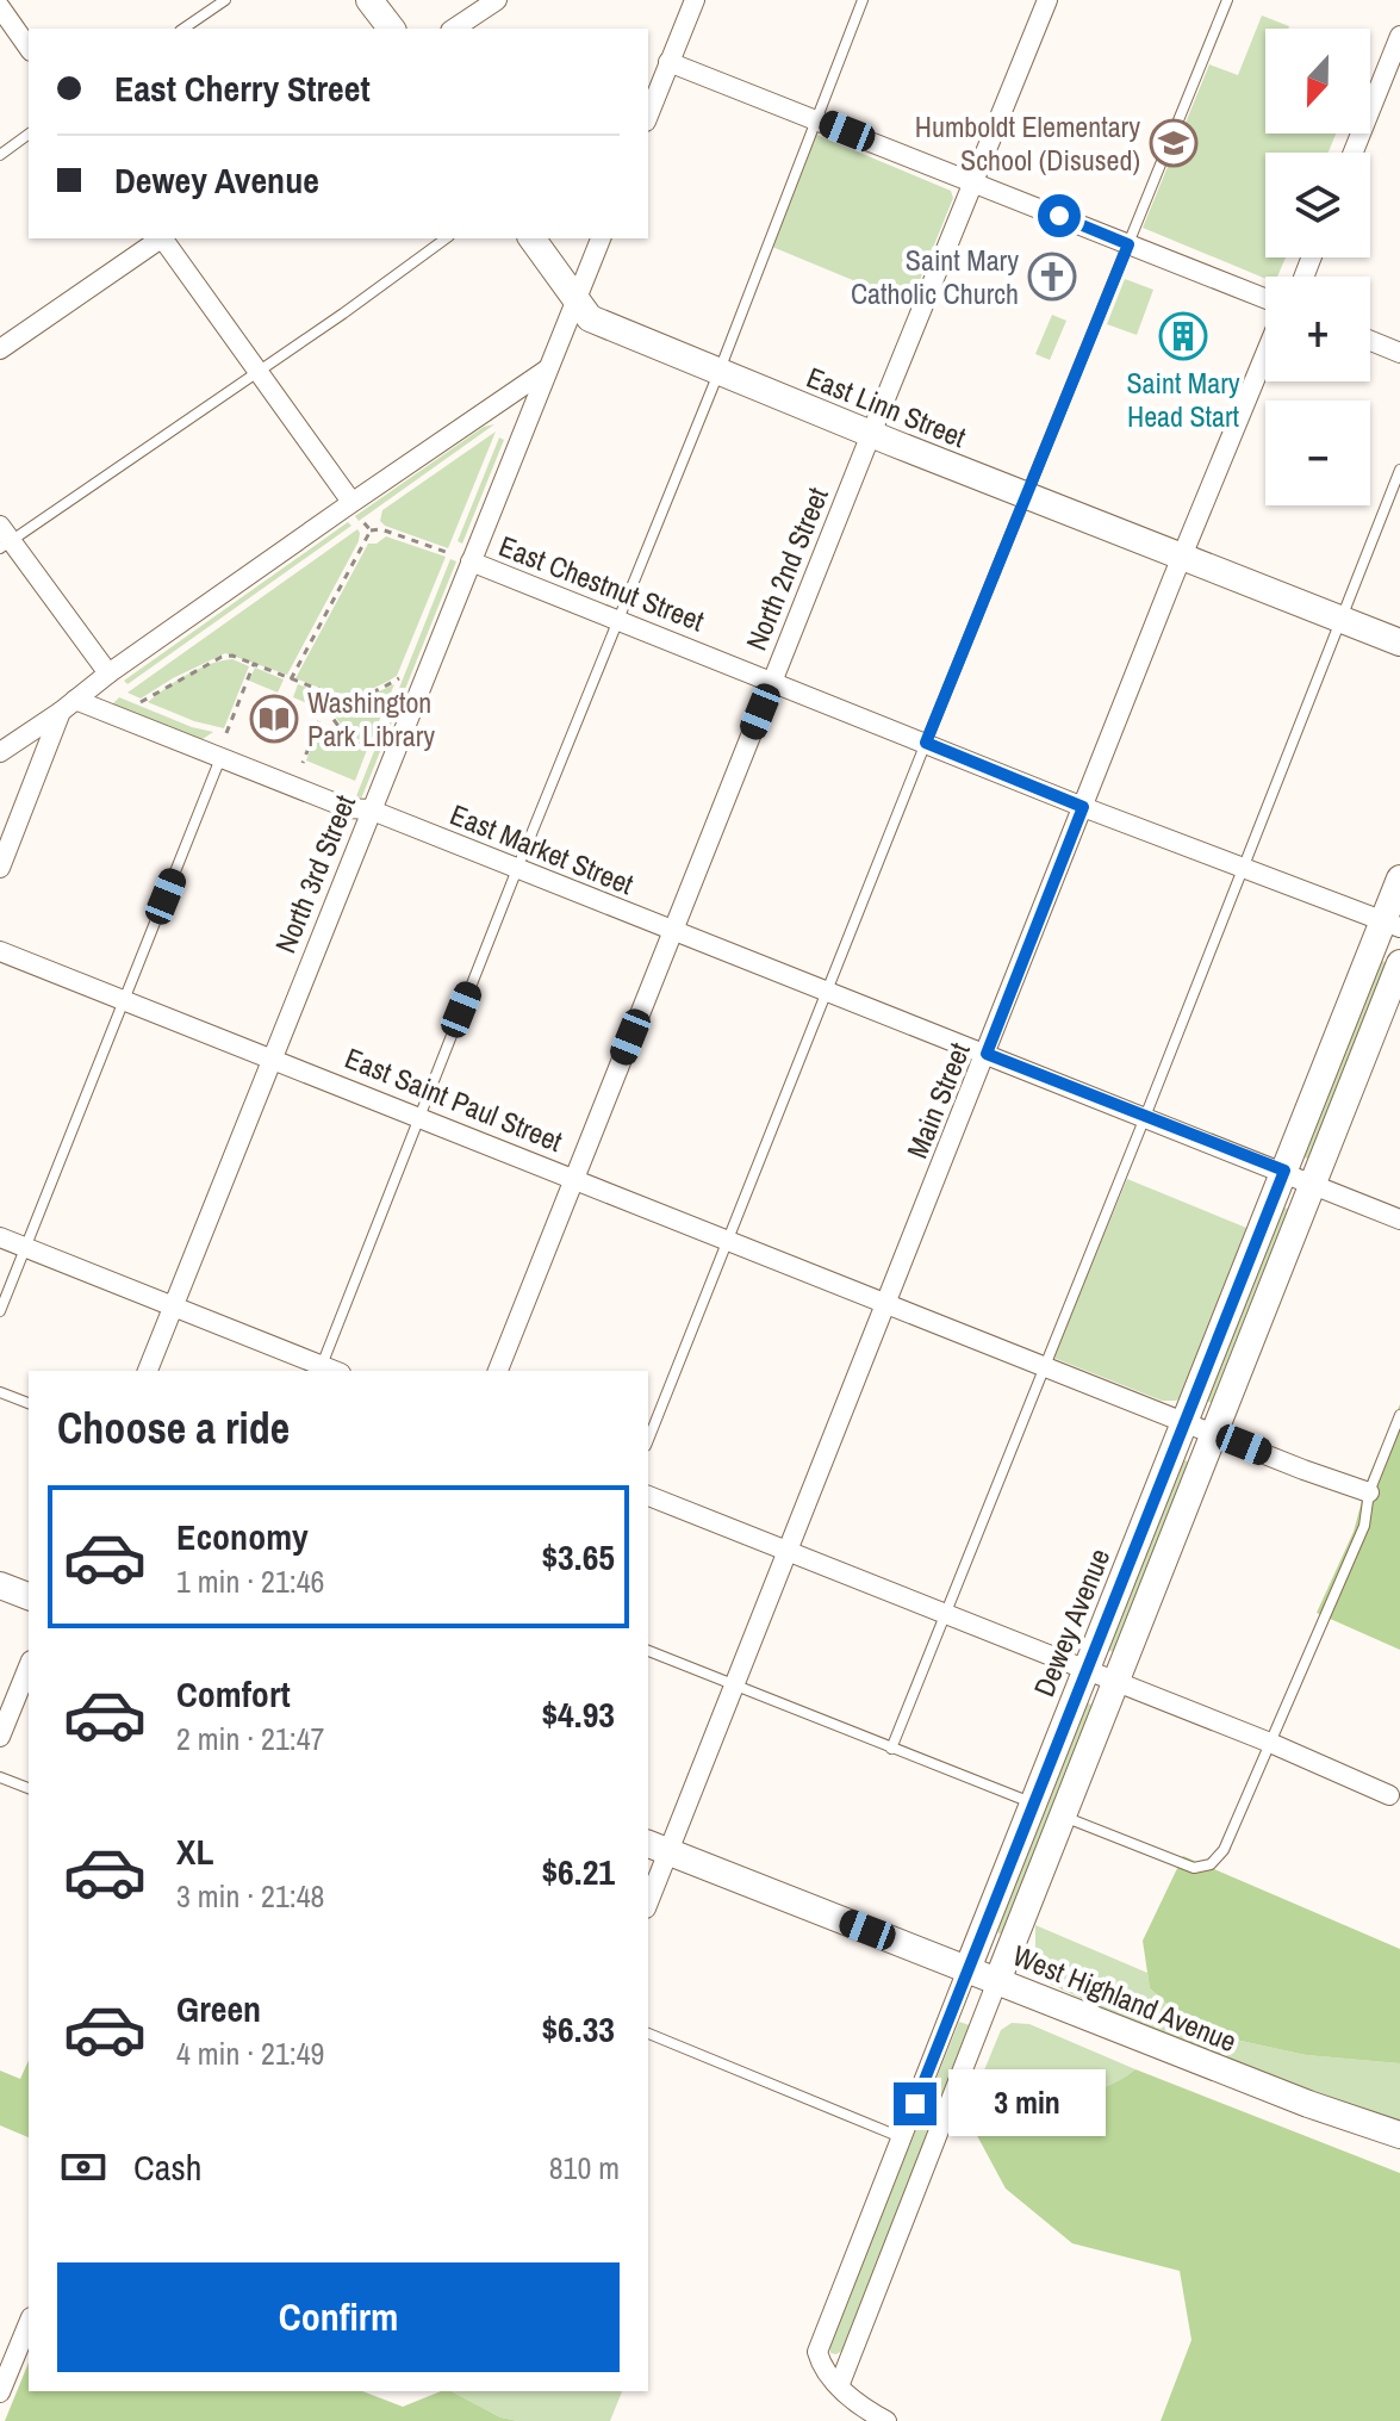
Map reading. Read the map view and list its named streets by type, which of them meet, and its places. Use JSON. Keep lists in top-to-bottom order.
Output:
{
  "streets": {
    "street": [
      "East Linn Street",
      "North 2nd Street",
      "East Chestnut Street",
      "East Market Street",
      "North 3rd Street",
      "East Saint Paul Street",
      "Main Street",
      "Dewey Avenue",
      "West Highland Avenue"
    ]
  },
  "crossings": [
    ["East Linn Street", "North 2nd Street"],
    ["East Linn Street", "North 3rd Street"],
    ["East Linn Street", "Main Street"],
    ["North 2nd Street", "East Chestnut Street"],
    ["North 2nd Street", "East Market Street"],
    ["North 2nd Street", "East Saint Paul Street"],
    ["East Chestnut Street", "North 3rd Street"],
    ["East Chestnut Street", "Main Street"],
    ["East Chestnut Street", "Dewey Avenue"],
    ["East Market Street", "North 3rd Street"],
    ["East Market Street", "Main Street"],
    ["East Market Street", "Dewey Avenue"],
    ["North 3rd Street", "East Saint Paul Street"],
    ["East Saint Paul Street", "Main Street"],
    ["East Saint Paul Street", "Dewey Avenue"],
    ["Main Street", "West Highland Avenue"],
    ["Dewey Avenue", "West Highland Avenue"]
  ],
  "places": {
    "school or university": ["Humboldt Elementary School (Disused)"],
    "church": ["Saint Mary Catholic Church"],
    "building": ["Saint Mary Head Start"],
    "library": ["Washington Park Library"]
  },
  "north": "bottom",
  "page": {
    "map_buttons": ["+", "−"],
    "banner": ["East Cherry Street", "Dewey Avenue"],
    "heading": "Choose a ride",
    "list": [
      {
        "name": "Economy",
        "note": "1 min · 21:46",
        "value": "$3.65"
      },
      {
        "name": "Comfort",
        "note": "2 min · 21:47",
        "value": "$4.93"
      },
      {
        "name": "XL",
        "note": "3 min · 21:48",
        "value": "$6.21"
      },
      {
        "name": "Green",
        "note": "4 min · 21:49",
        "value": "$6.33"
      }
    ],
    "bubble": "3 min",
    "pay": ["Cash", "810 m"],
    "buttons": "Confirm"
  }
}
